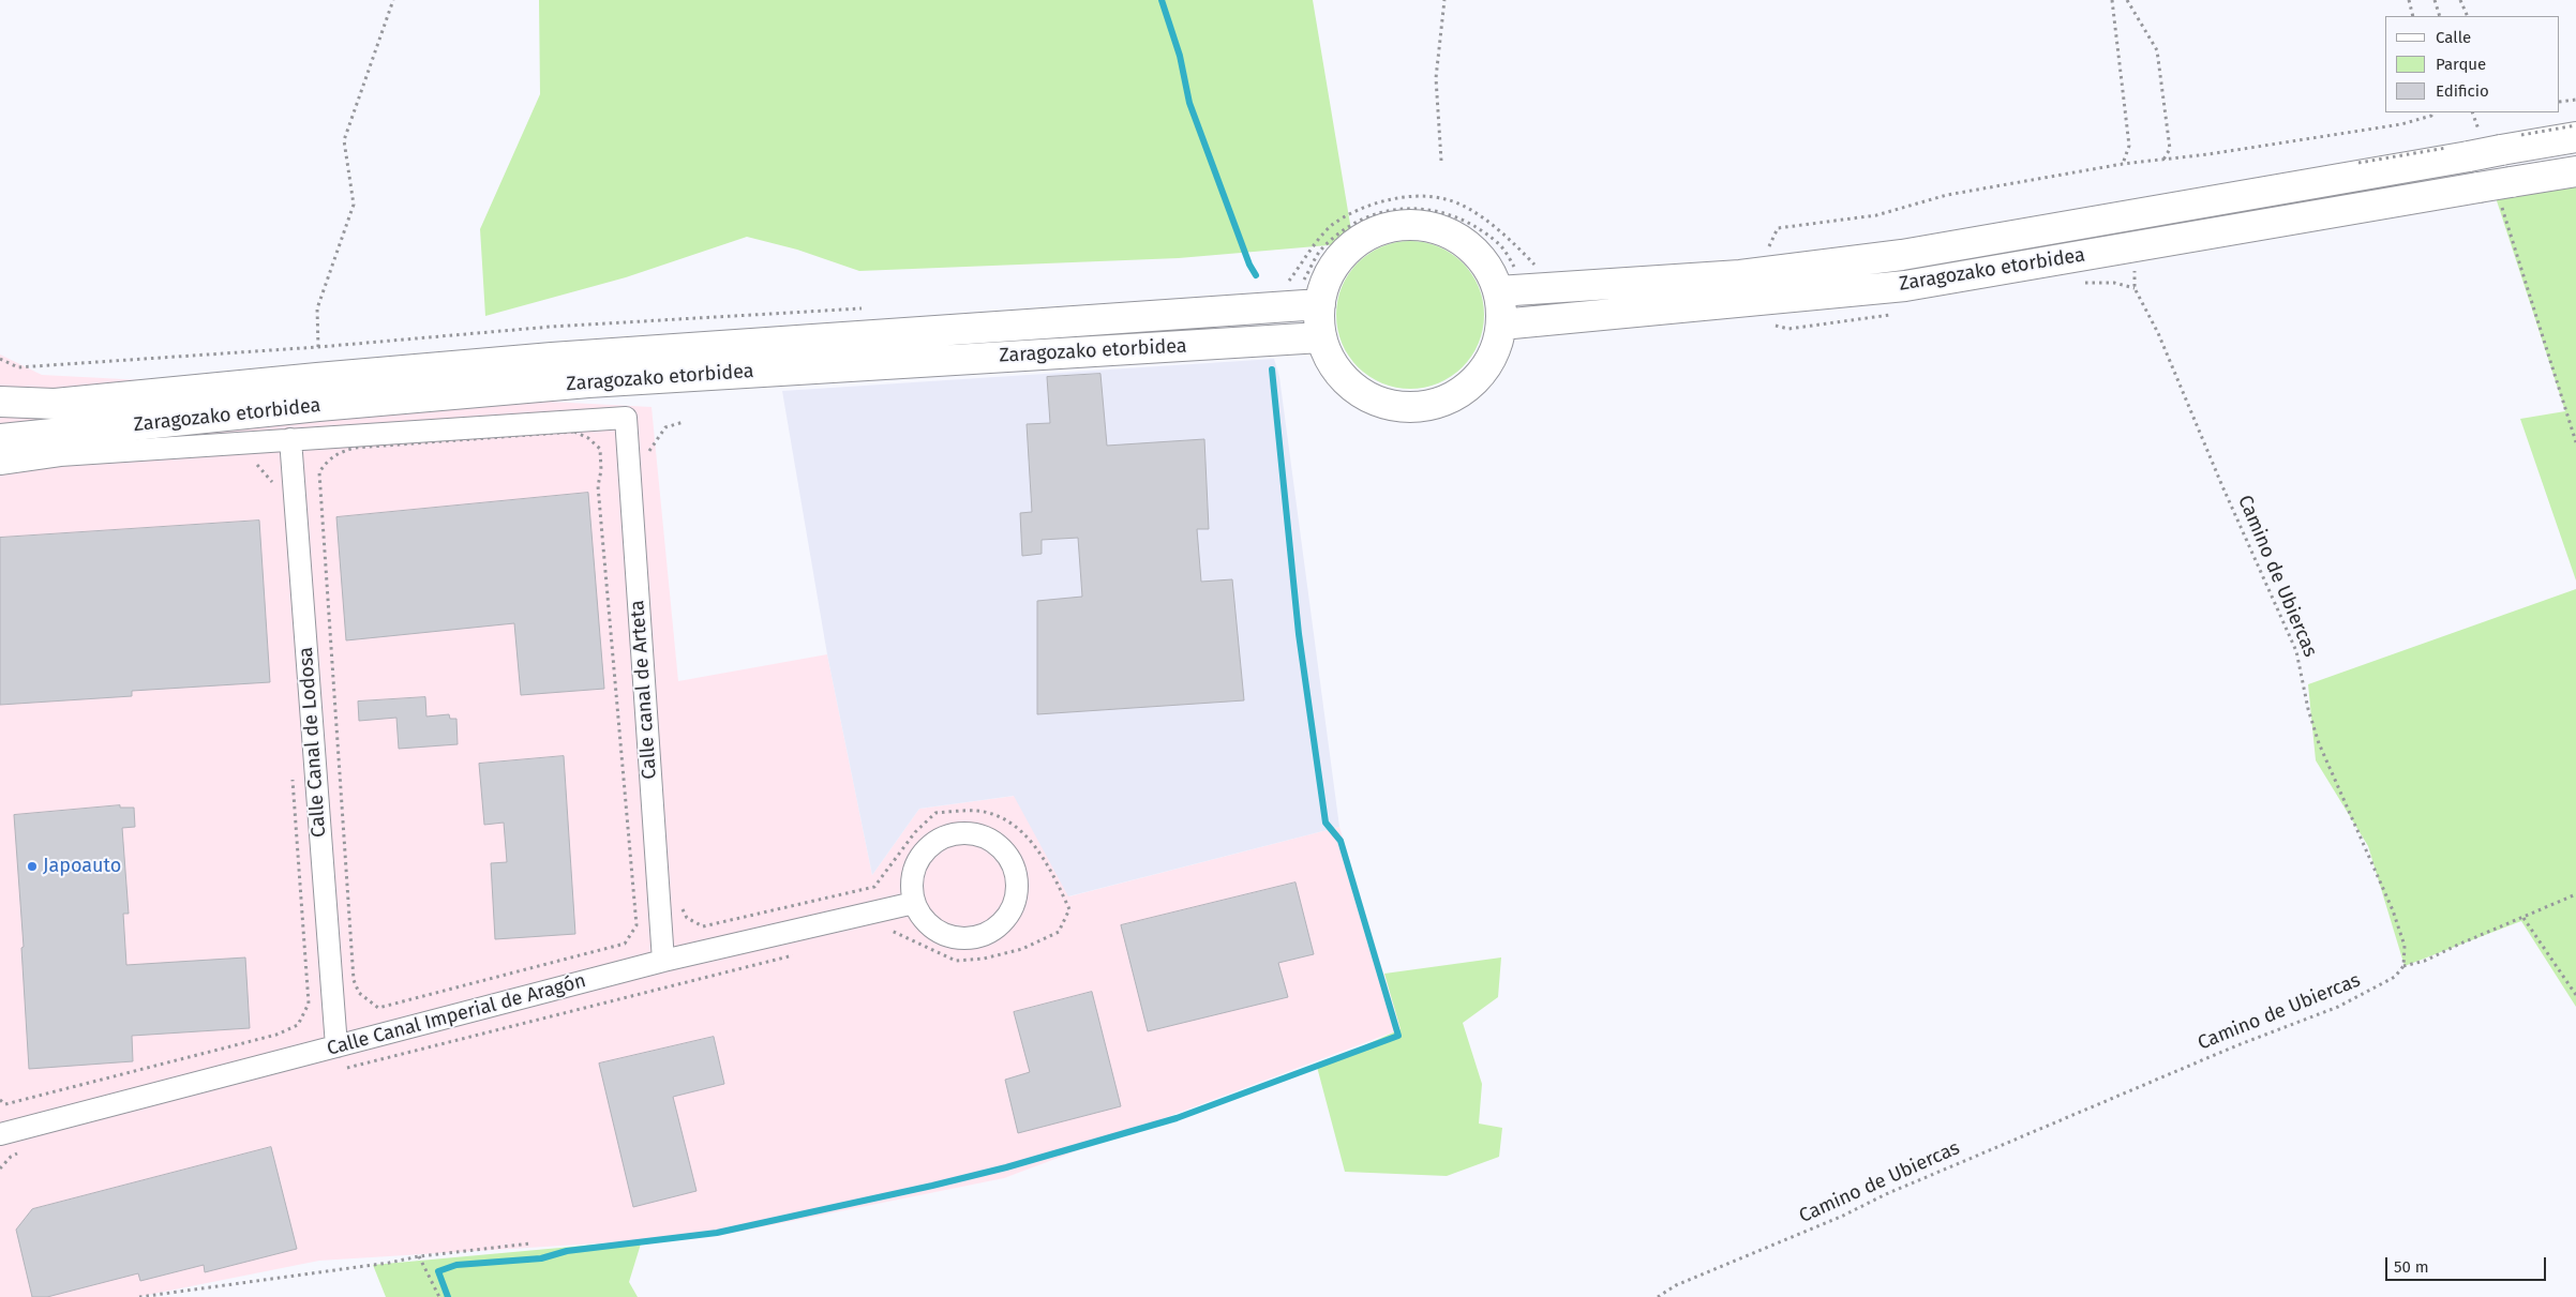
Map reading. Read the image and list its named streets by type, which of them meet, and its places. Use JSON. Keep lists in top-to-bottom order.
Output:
{
  "streets": {
    "main road": ["Zaragozako etorbidea"],
    "street": ["Calle canal de Arteta", "Calle Canal de Lodosa", "Calle Canal Imperial de Aragón"],
    "path": ["Camino de Ubiercas"]
  },
  "crossings": [
    ["Zaragozako etorbidea", "Camino de Ubiercas"],
    ["Calle canal de Arteta", "Calle Canal de Lodosa"],
    ["Calle canal de Arteta", "Calle Canal Imperial de Aragón"],
    ["Calle Canal de Lodosa", "Calle Canal Imperial de Aragón"]
  ],
  "places": ["Japoauto"],
  "legend": ["Calle", "Parque", "Edificio"],
  "scale_bar": "50 m"
}
